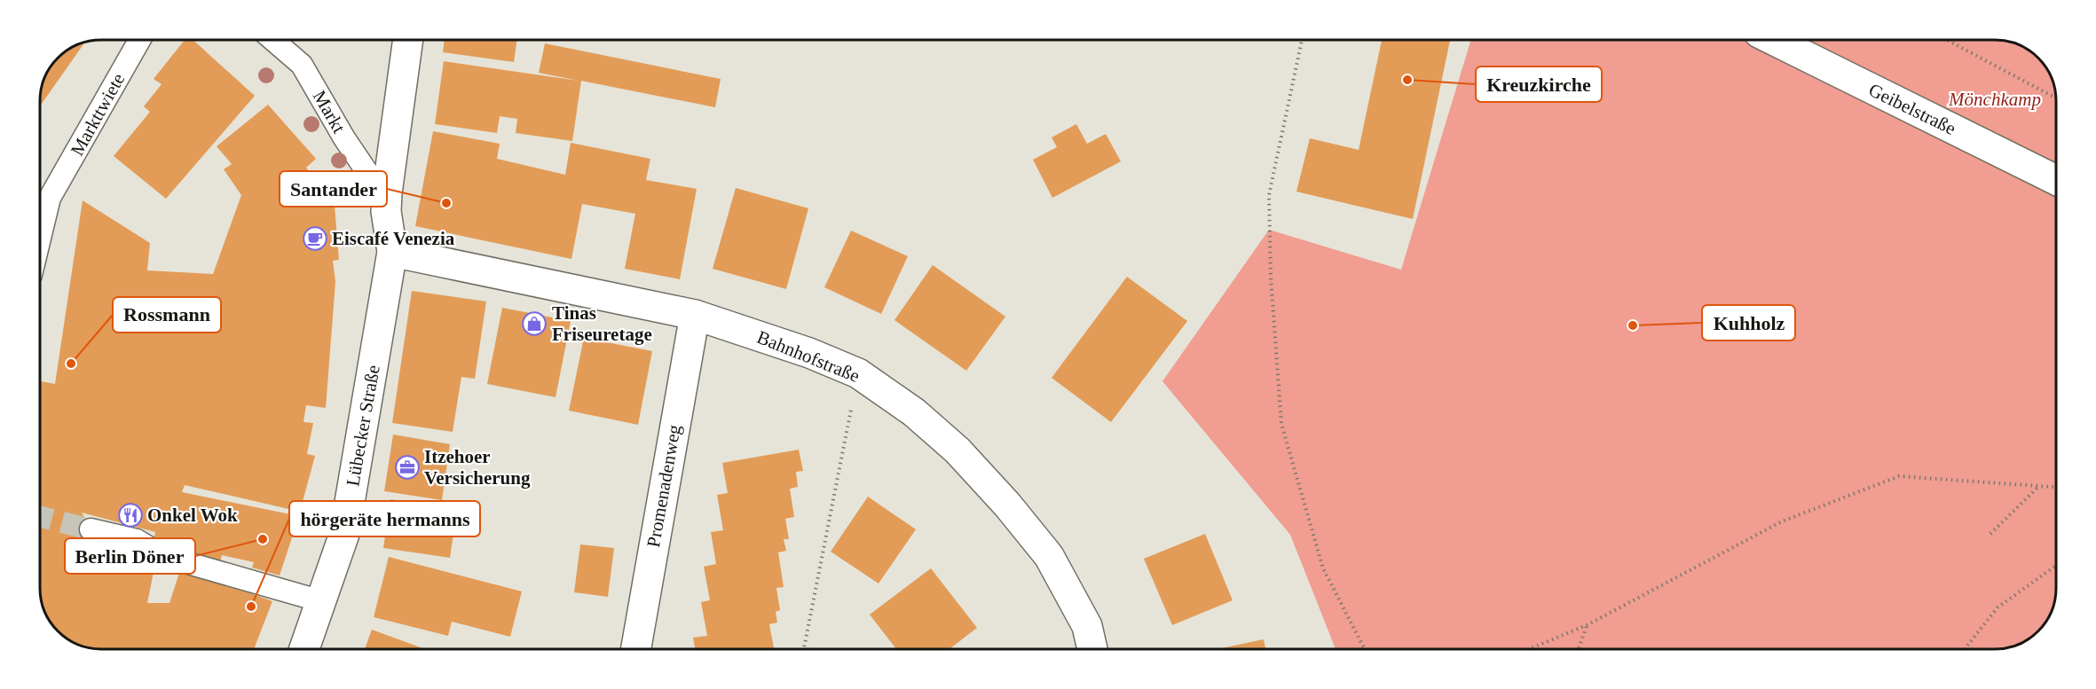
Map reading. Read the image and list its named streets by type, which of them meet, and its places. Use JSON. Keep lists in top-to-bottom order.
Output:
{
  "streets": {
    "street": [
      "Geibelstraße",
      "Markt",
      "Markttwiete",
      "Bahnhofstraße",
      "Lübecker Straße",
      "Promenadenweg"
    ]
  },
  "crossings": [
    ["Bahnhofstraße", "Lübecker Straße"],
    ["Bahnhofstraße", "Promenadenweg"]
  ],
  "parks": ["Mönchkamp"],
  "places": {
    "other": [
      "Kreuzkirche",
      "Santander",
      "Kuhholz",
      "Rossmann",
      "Berlin Döner",
      "hörgeräte hermanns"
    ],
    "cafe": ["Eiscafé Venezia"],
    "shop": ["Tinas Friseuretage"],
    "office": ["Itzehoer Versicherung"],
    "restaurant": ["Onkel Wok"]
  }
}
